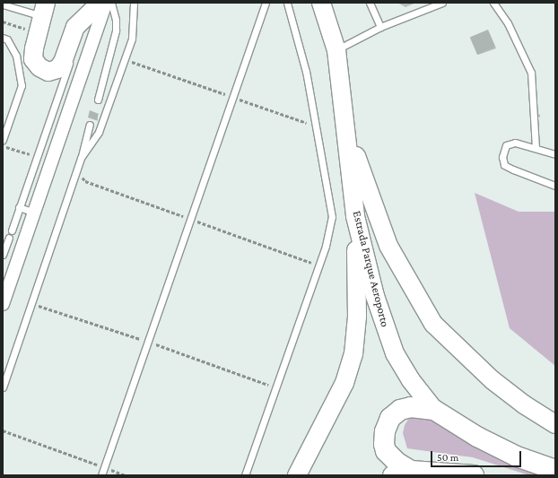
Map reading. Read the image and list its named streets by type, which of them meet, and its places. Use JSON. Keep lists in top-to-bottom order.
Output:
{
  "streets": {
    "main road": ["Estrada Parque Aeroporto"]
  },
  "scale_bar": "50 m"
}
